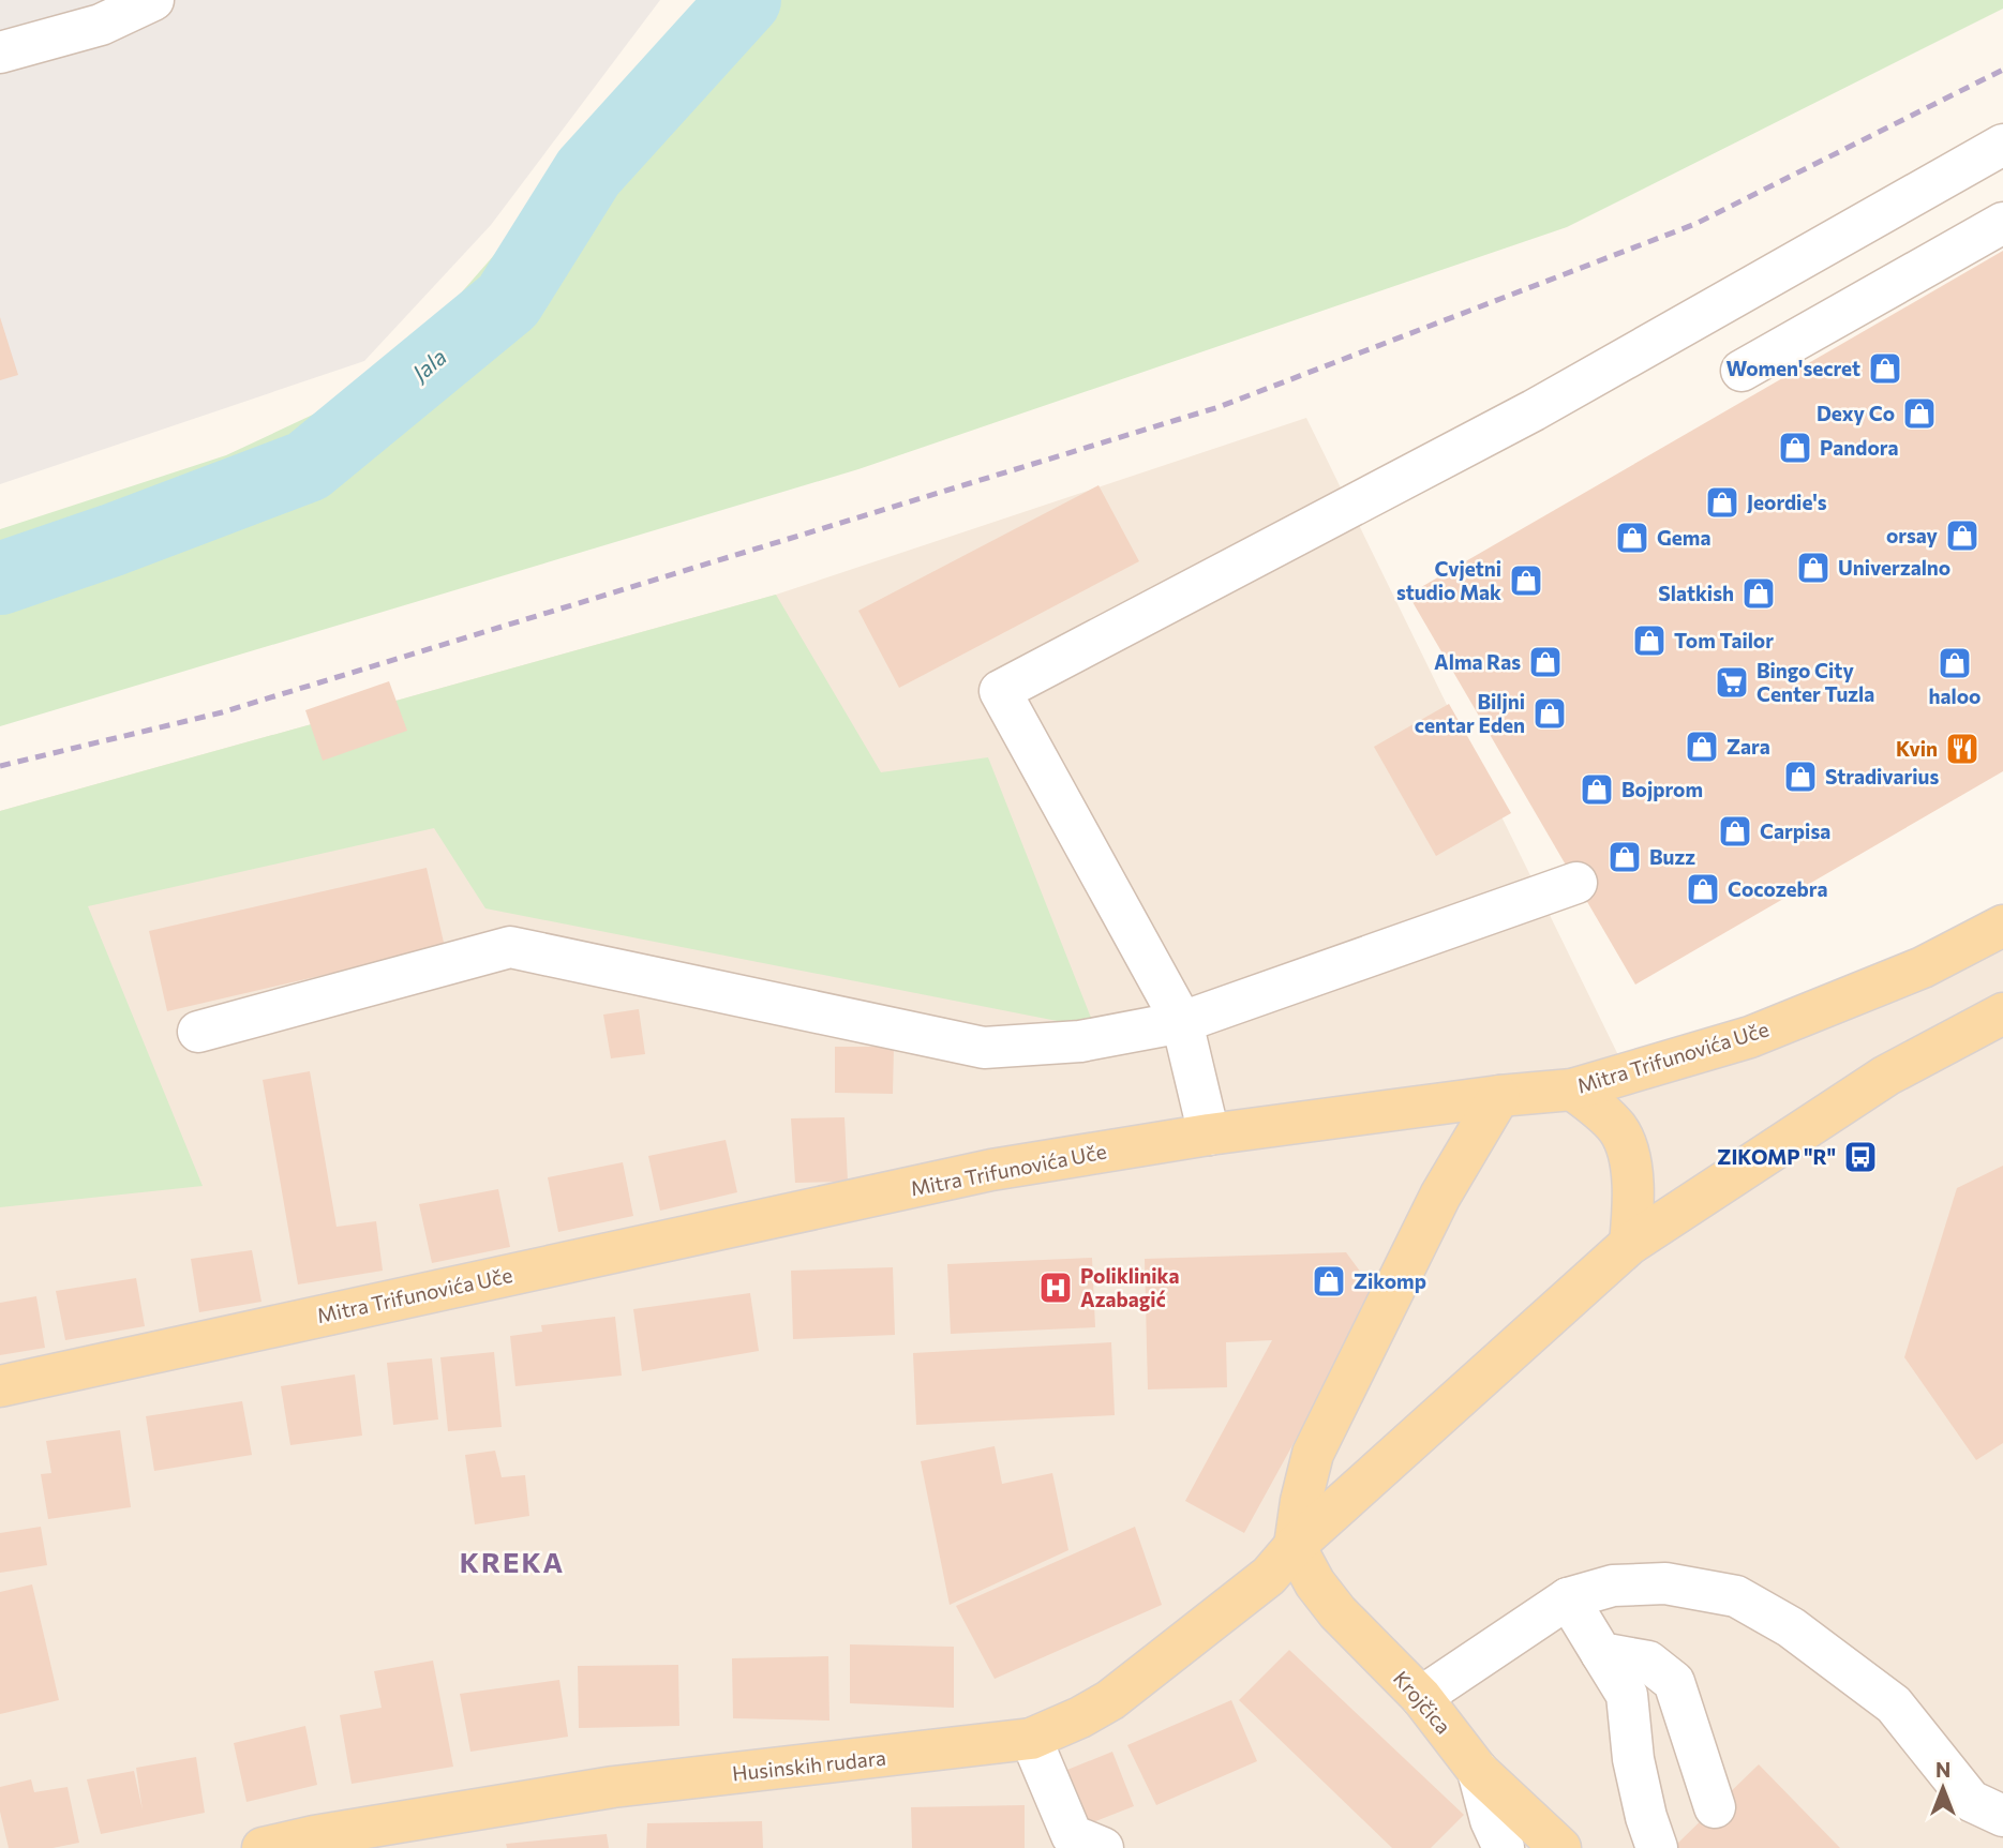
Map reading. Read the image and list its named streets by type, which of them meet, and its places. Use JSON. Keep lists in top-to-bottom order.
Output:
{
  "streets": {
    "main road": ["Mitra Trifunovića Uče", "Krojčica", "Husinskih rudara"]
  },
  "crossings": [
    ["Krojčica", "Husinskih rudara"]
  ],
  "districts": ["KREKA"],
  "water": ["Jala"],
  "places": {
    "shop": [
      "Women'secret",
      "Dexy Co",
      "Pandora",
      "Jeordie's",
      "orsay",
      "Gema",
      "Univerzalno",
      "Cvjetni studio Mak",
      "Slatkish",
      "Tom Tailor",
      "Alma Ras",
      "haloo",
      "Biljni centar Eden",
      "Zara",
      "Stradivarius",
      "Bojprom",
      "Carpisa",
      "Buzz",
      "Cocozebra",
      "Zikomp"
    ],
    "supermarket": ["Bingo City Center Tuzla"],
    "restaurant": ["Kvin"],
    "bus stop": ["ZIKOMP \"R\""],
    "hospital": ["Poliklinika Azabagić"]
  },
  "north": "top"
}
